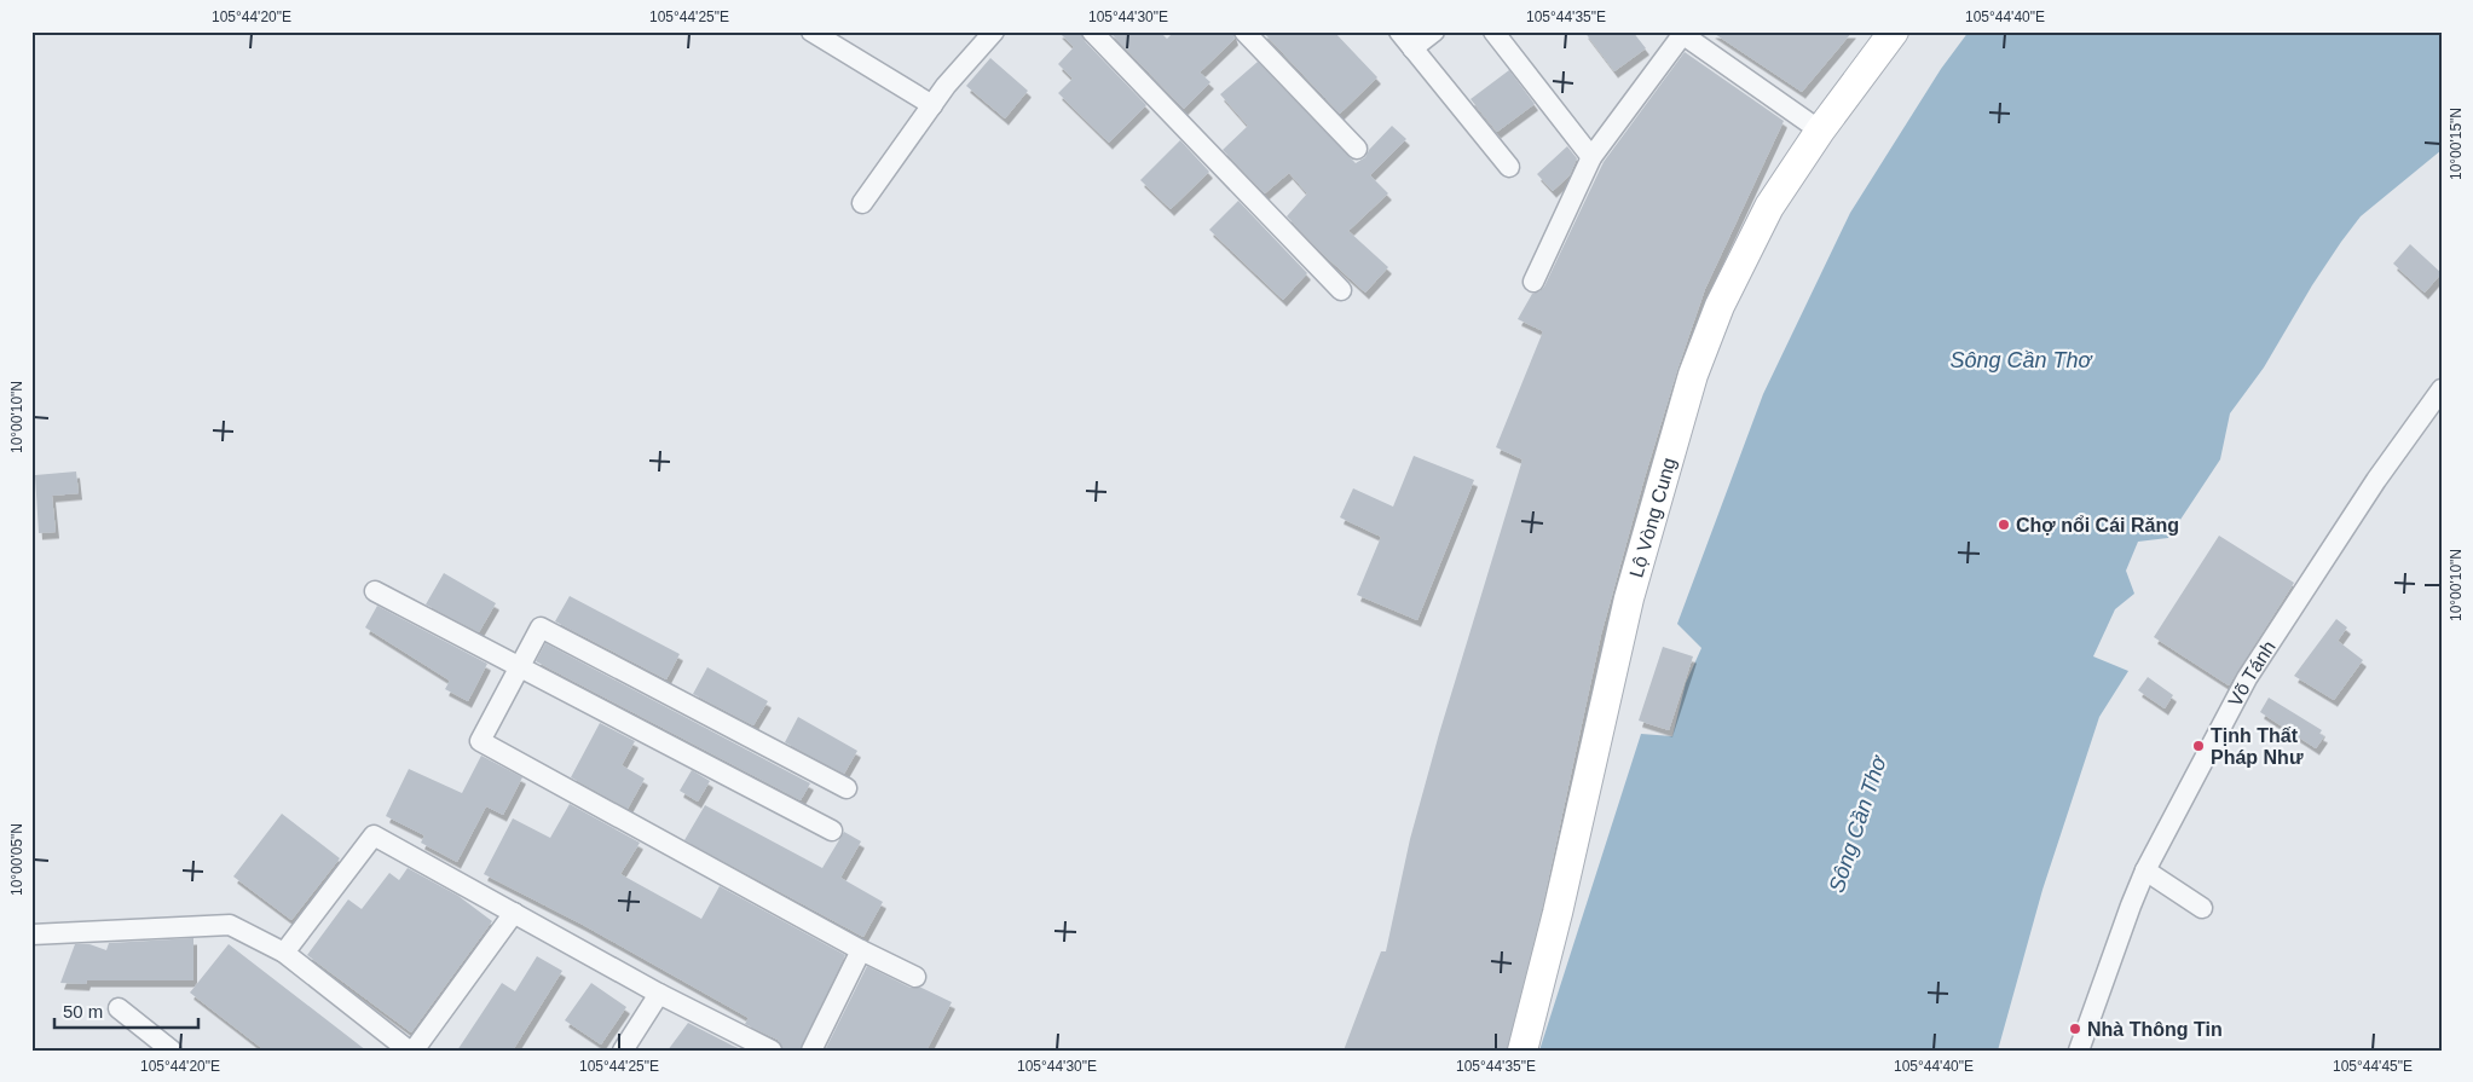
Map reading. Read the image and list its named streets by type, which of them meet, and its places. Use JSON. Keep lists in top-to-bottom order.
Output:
{
  "streets": {
    "main road": ["Lộ Vòng Cung"],
    "street": ["Võ Tánh"]
  },
  "water": ["Sông Cần Thơ"],
  "places": ["Chợ nổi Cái Răng", "Tịnh Thất Pháp Như", "Nhà Thông Tin"],
  "scale_bar": "50 m",
  "coordinates": [
    "105°44'20\"E",
    "105°44'25\"E",
    "105°44'30\"E",
    "105°44'35\"E",
    "105°44'40\"E",
    "10°00'15\"N",
    "10°00'10\"N",
    "10°00'05\"N",
    "105°44'45\"E"
  ]
}
